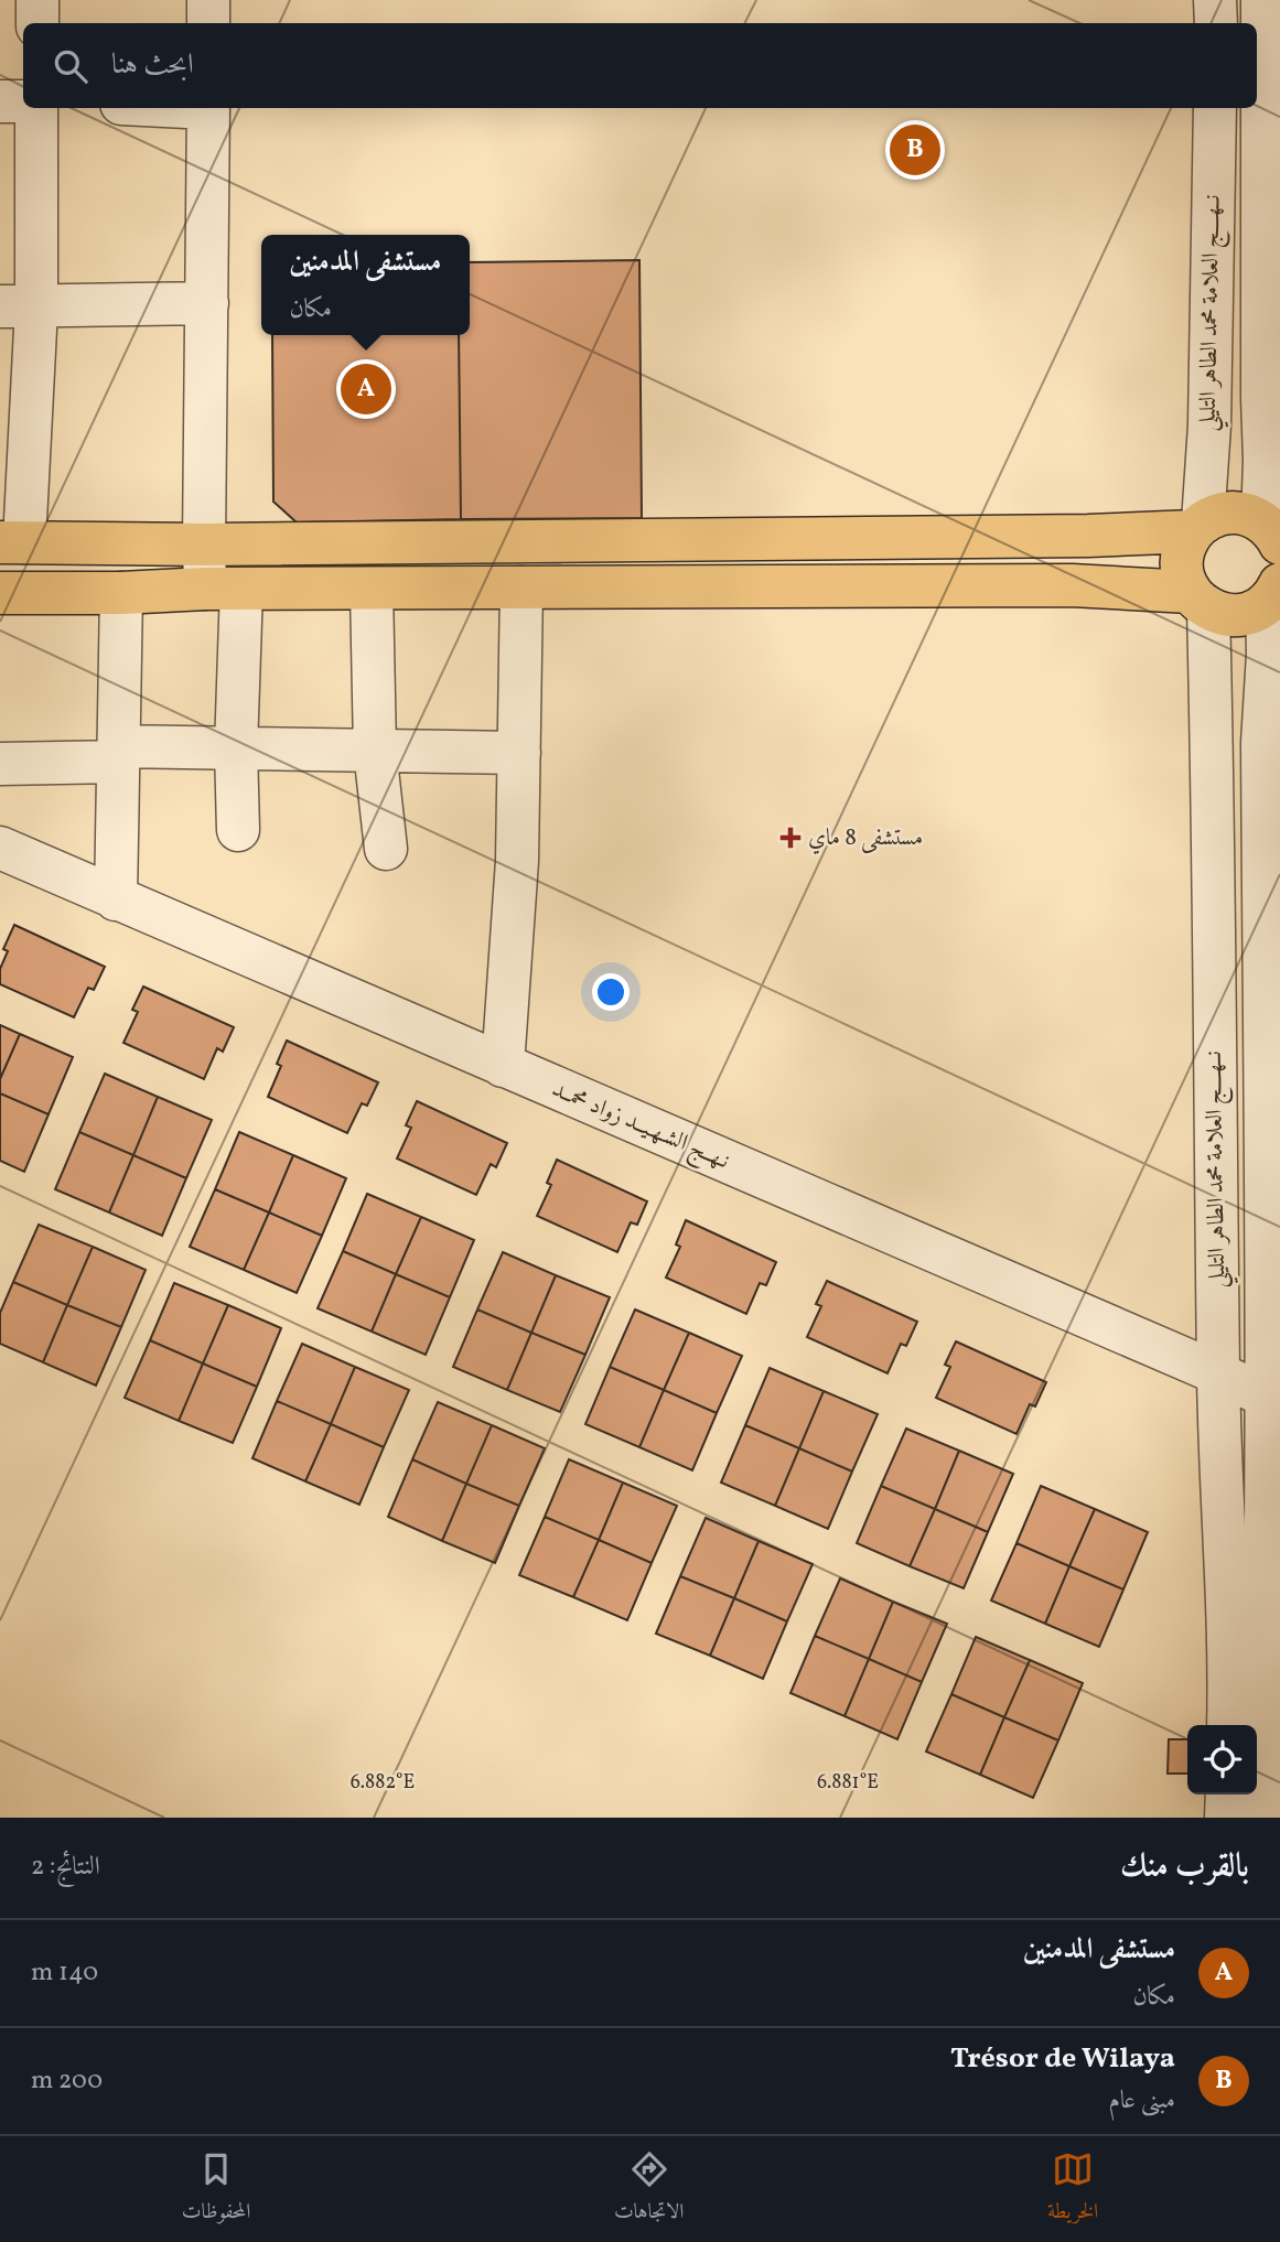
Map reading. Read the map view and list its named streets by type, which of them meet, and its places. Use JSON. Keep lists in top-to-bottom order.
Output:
{
  "streets": {
    "street": ["نــهــــج العلامة محمد الطاهر التليلي", "نـهــج الشـهـيــد زواد محمــد"]
  },
  "crossings": [
    ["نــهــــج العلامة محمد الطاهر التليلي", "نـهــج الشـهـيــد زواد محمــد"]
  ],
  "places": {
    "health": ["مستشفى 8 ماي"]
  },
  "page": {
    "search": "ابحث هنا",
    "pins": ["B", "A"],
    "popup": ["مستشفى المدمنين", "مكان"],
    "heading": ["بالقرب منك", "النتائج: 2"],
    "list": [
      {
        "mark": "A",
        "name": "مستشفى المدمنين",
        "note": "مكان",
        "value": "140 m"
      },
      {
        "mark": "B",
        "name": "Trésor de Wilaya",
        "note": "مبنى عام",
        "value": "200 m"
      }
    ],
    "nav": ["الخريطة", "الاتجاهات", "المحفوظات"]
  },
  "coordinates": ["6.882°E", "6.881°E"]
}
